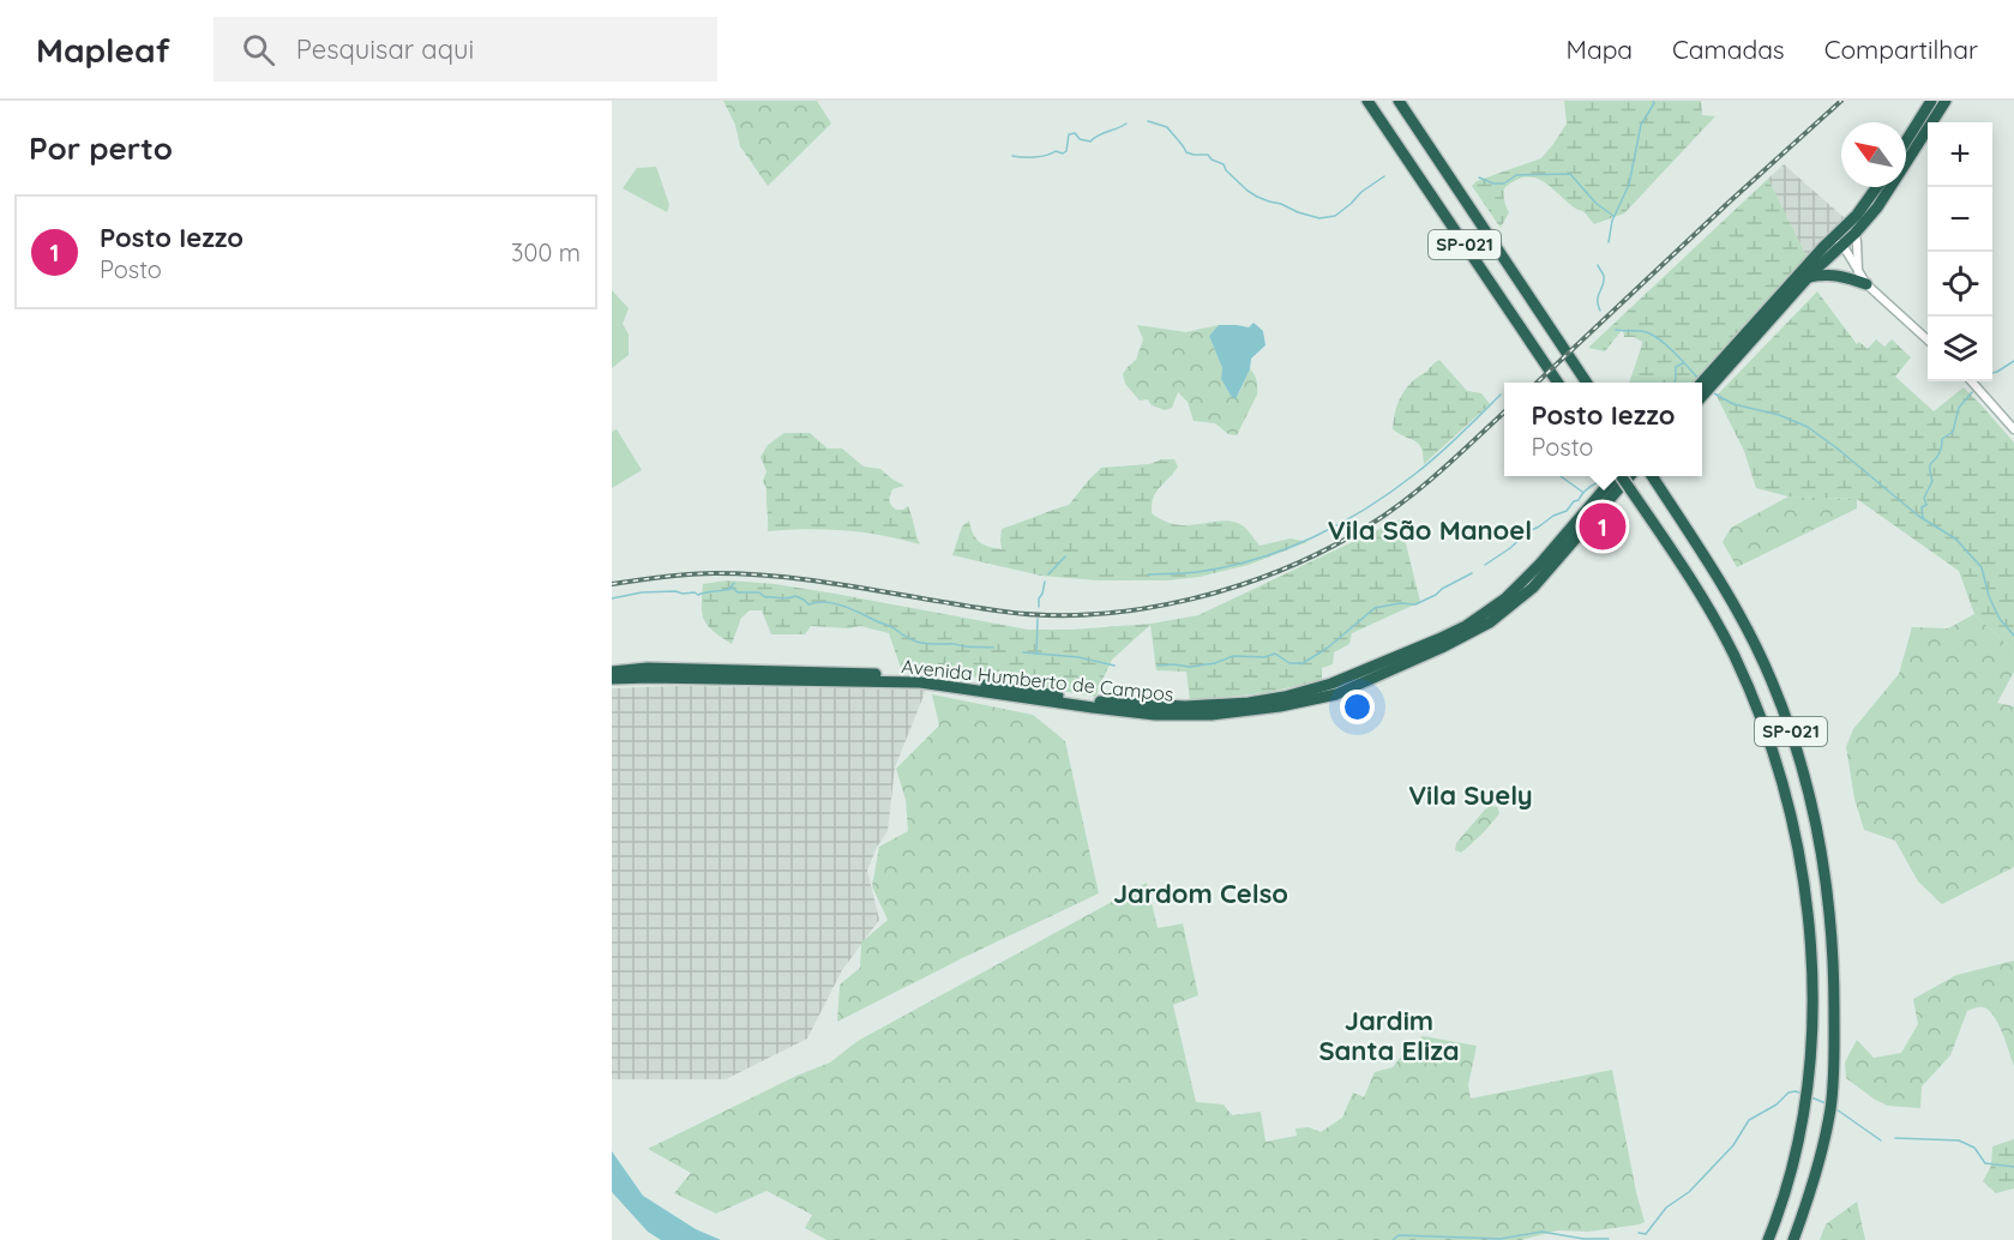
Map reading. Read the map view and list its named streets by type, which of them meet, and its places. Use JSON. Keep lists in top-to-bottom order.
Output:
{
  "streets": {
    "highway": ["SP-021", "Avenida Humberto de Campos"]
  },
  "districts": [
    "Vila São Manoel",
    "Vila Suely",
    "Jardom Celso",
    "Jardim Santa Eliza"
  ],
  "north": "top left",
  "page": {
    "header": "Mapleaf",
    "search": "Pesquisar aqui",
    "nav": ["Mapa", "Camadas", "Compartilhar"],
    "heading": "Por perto",
    "map_buttons": ["+", "−"],
    "list": [
      {
        "mark": "1",
        "name": "Posto Iezzo",
        "note": "Posto",
        "value": "300 m"
      }
    ],
    "popup": ["Posto Iezzo", "Posto"],
    "pins": "1"
  }
}
